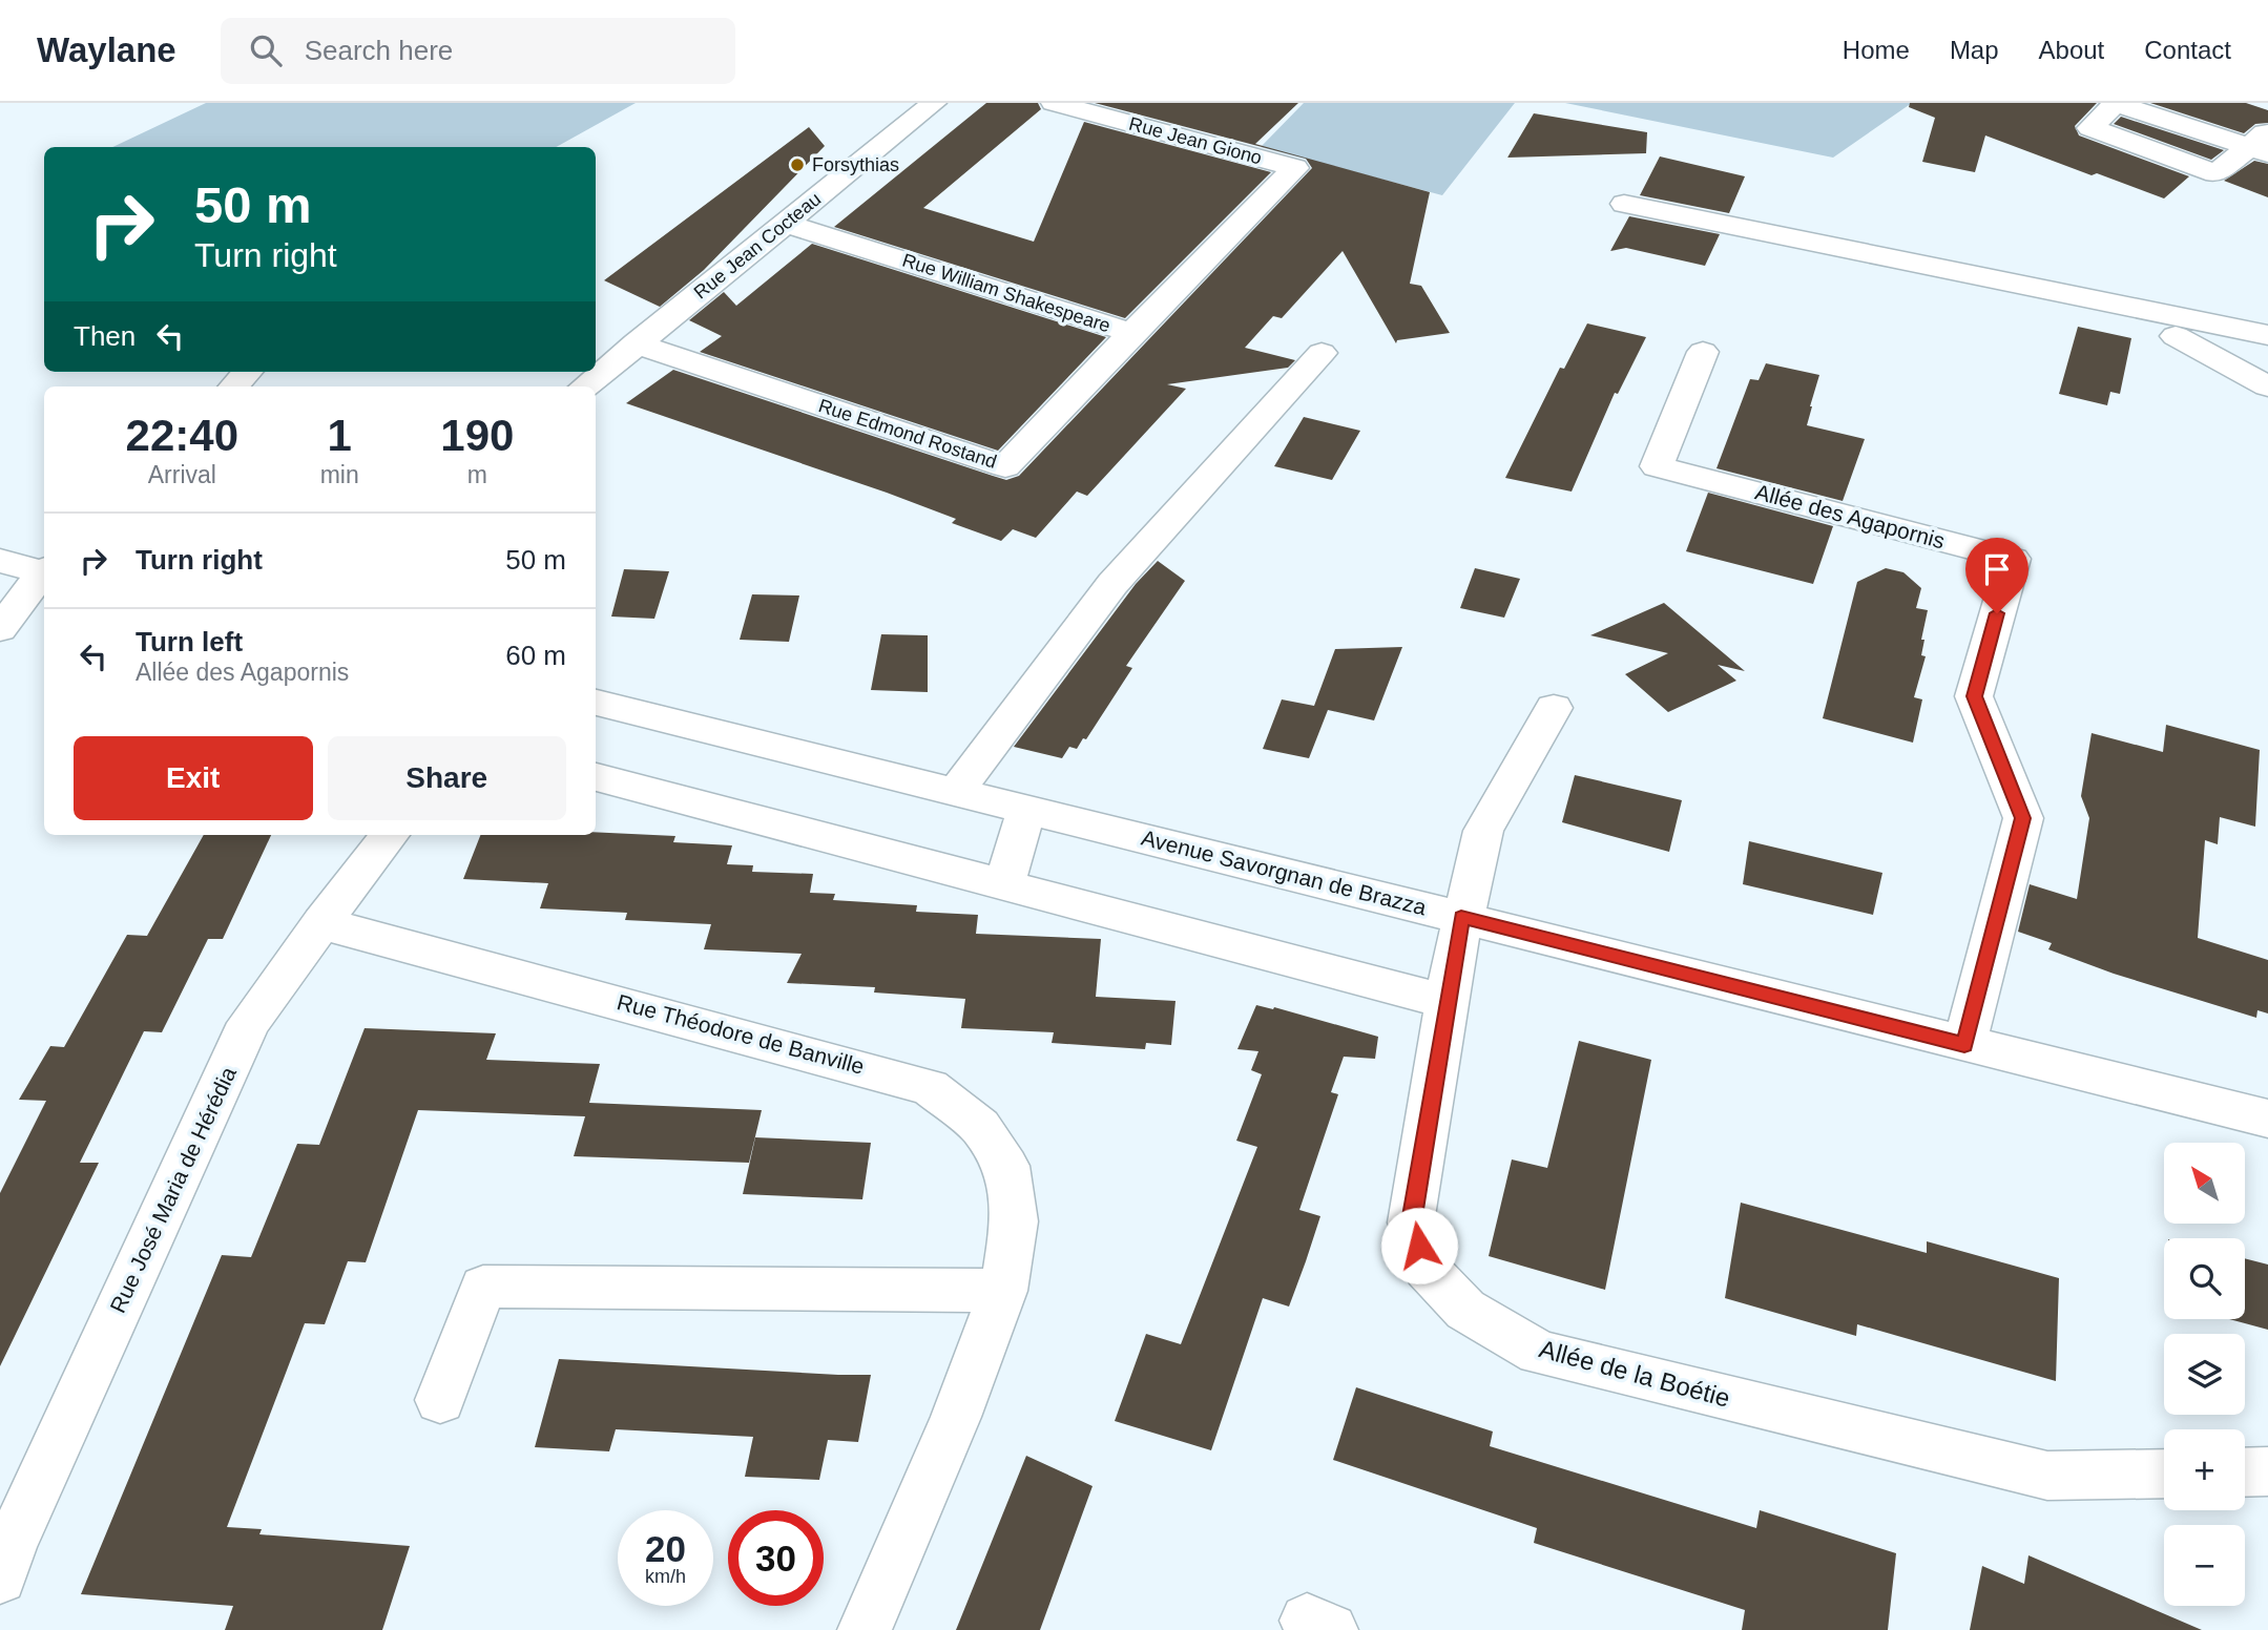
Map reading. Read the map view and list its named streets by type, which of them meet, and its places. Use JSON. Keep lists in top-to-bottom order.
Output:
{
  "streets": {
    "street": [
      "Rue Jean Giono",
      "Rue Jean Cocteau",
      "Rue William Shakespeare",
      "Rue Edmond Rostand",
      "Allée des Agapornis",
      "Avenue Savorgnan de Brazza",
      "Rue Théodore de Banville",
      "Rue José Maria de Hérédia",
      "Allée de la Boétie"
    ]
  },
  "crossings": [
    ["Rue Jean Giono", "Rue William Shakespeare"],
    ["Rue Jean Cocteau", "Rue William Shakespeare"],
    ["Rue Jean Cocteau", "Rue Edmond Rostand"],
    ["Rue William Shakespeare", "Rue Edmond Rostand"],
    ["Allée des Agapornis", "Avenue Savorgnan de Brazza"],
    ["Avenue Savorgnan de Brazza", "Allée de la Boétie"],
    ["Rue Théodore de Banville", "Rue José Maria de Hérédia"]
  ],
  "places": ["Forsythias"],
  "north": "top left",
  "page": {
    "header": "Waylane",
    "search": "Search here",
    "nav": [
      "Home",
      "Map",
      "About",
      "Contact"
    ],
    "turn": ["50 m", "Turn right"],
    "then": "Then",
    "eta": [
      "22:40",
      "Arrival",
      "1",
      "min",
      "190",
      "m"
    ],
    "list": [
      {
        "name": "Turn right",
        "value": "50 m"
      },
      {
        "name": "Turn left",
        "note": "Allée des Agapornis",
        "value": "60 m"
      }
    ],
    "buttons": ["Exit", "Share"],
    "map_buttons": ["+", "−"],
    "speed": "20 km/h",
    "limit": "30"
  }
}
